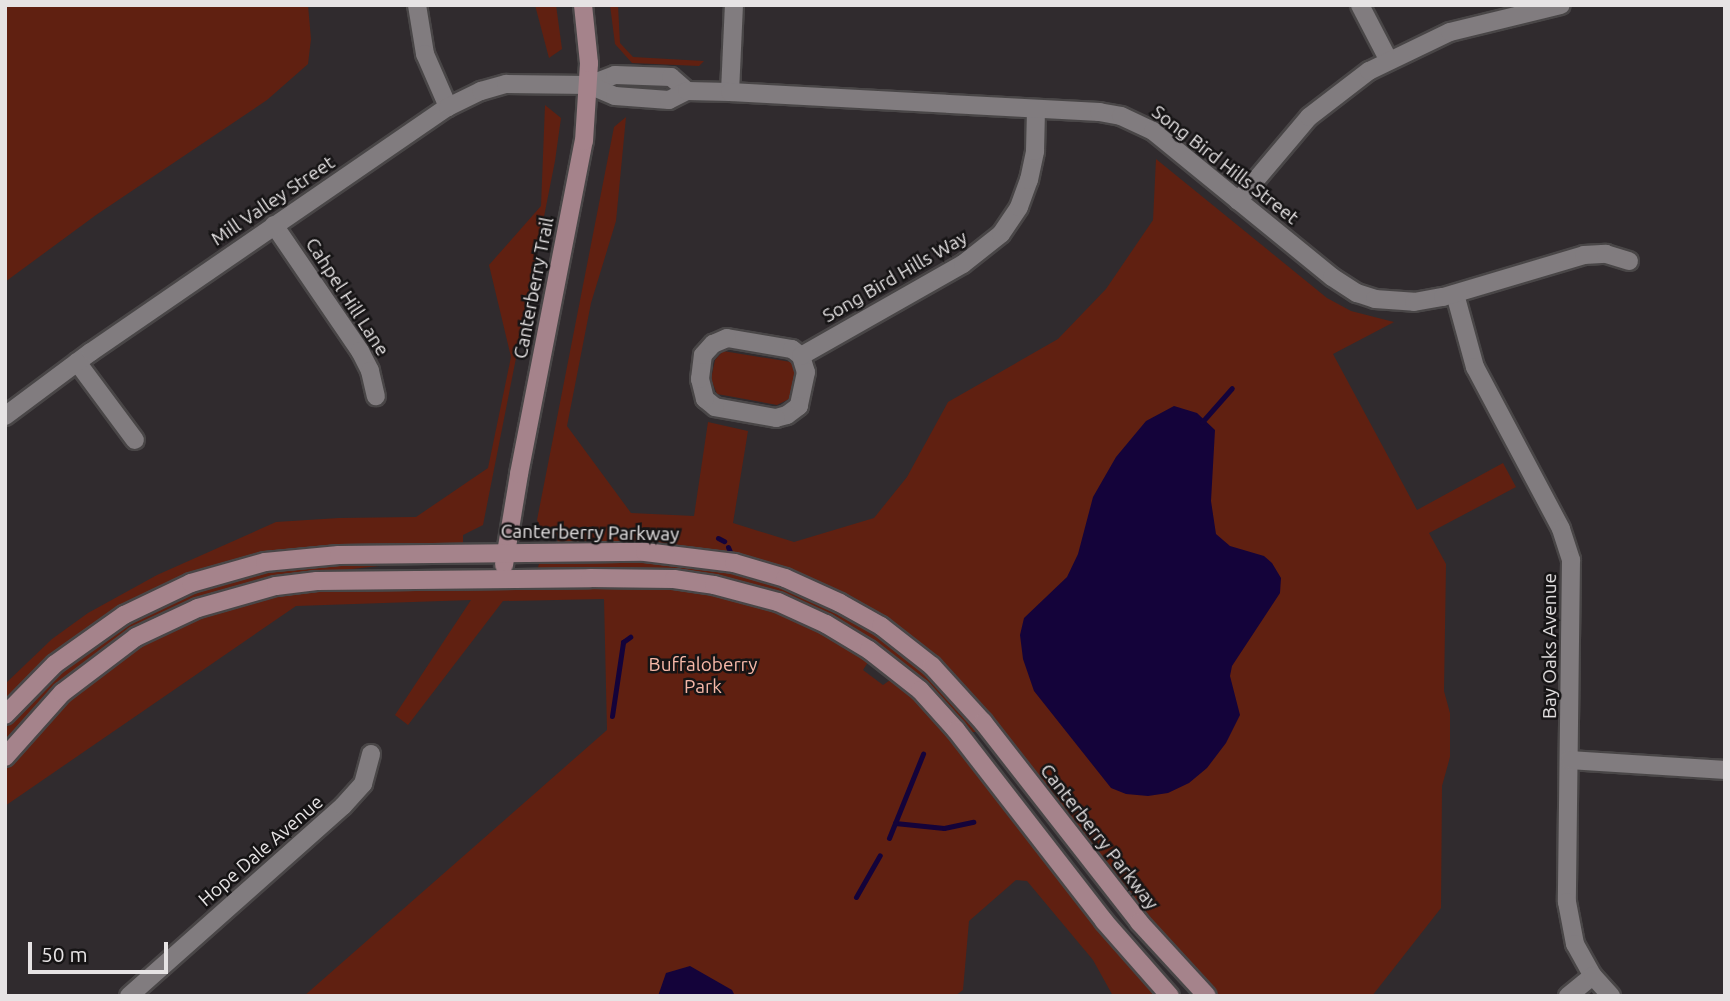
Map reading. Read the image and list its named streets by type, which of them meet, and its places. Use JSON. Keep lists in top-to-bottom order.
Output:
{
  "streets": {
    "street": [
      "Song Bird Hills Street",
      "Mill Valley Street",
      "Song Bird Hills Way",
      "Canterberry Trail",
      "Cahpel Hill Lane",
      "Canterberry Parkway",
      "Bay Oaks Avenue",
      "Hope Dale Avenue"
    ]
  },
  "crossings": [
    ["Song Bird Hills Street", "Mill Valley Street"],
    ["Song Bird Hills Street", "Song Bird Hills Way"],
    ["Song Bird Hills Street", "Canterberry Trail"],
    ["Song Bird Hills Street", "Bay Oaks Avenue"],
    ["Mill Valley Street", "Canterberry Trail"],
    ["Mill Valley Street", "Cahpel Hill Lane"],
    ["Canterberry Trail", "Canterberry Parkway"]
  ],
  "parks": ["Buffaloberry Park"],
  "scale_bar": "50 m"
}
